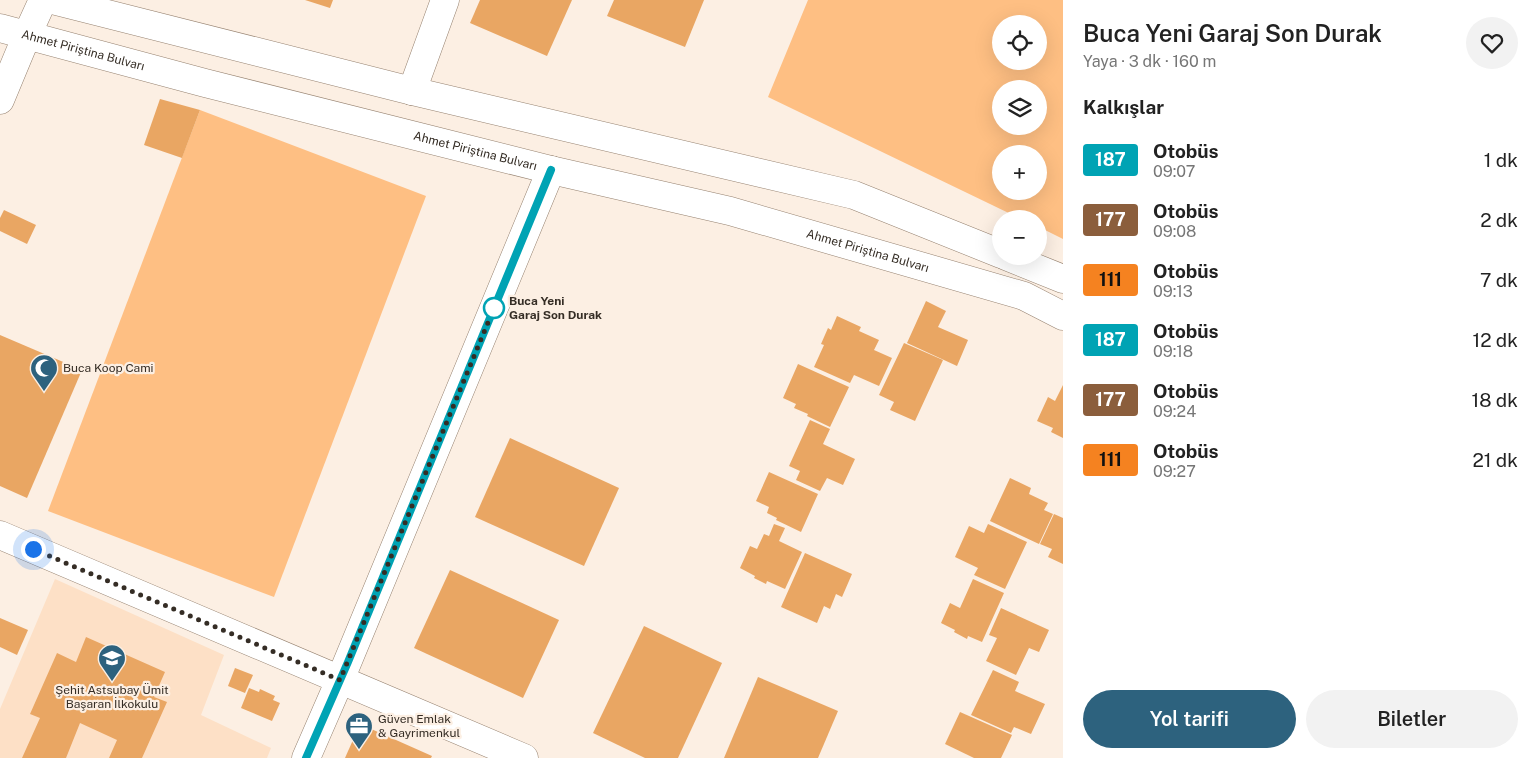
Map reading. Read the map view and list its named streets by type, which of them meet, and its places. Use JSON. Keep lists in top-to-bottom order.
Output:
{
  "streets": {
    "main road": ["Ahmet Piriştina Bulvarı"]
  },
  "places": {
    "other": ["Buca Yeni Garaj Son Durak"],
    "mosque": ["Buca Koop Cami"],
    "school or university": ["Şehit Astsubay Ümit Başaran İlkokulu"],
    "office": ["Güven Emlak & Gayrimenkul"]
  },
  "lines": ["bus line 187"],
  "page": {
    "heading": [
      ["Buca Yeni Garaj Son Durak", "Yaya · 3 dk · 160 m"],
      "Kalkışlar"
    ],
    "map_buttons": ["+", "−"],
    "list": [
      {
        "mark": "187",
        "name": "Otobüs",
        "note": "09:07",
        "value": "1 dk"
      },
      {
        "mark": "177",
        "name": "Otobüs",
        "note": "09:08",
        "value": "2 dk"
      },
      {
        "mark": "111",
        "name": "Otobüs",
        "note": "09:13",
        "value": "7 dk"
      },
      {
        "mark": "187",
        "name": "Otobüs",
        "note": "09:18",
        "value": "12 dk"
      },
      {
        "mark": "177",
        "name": "Otobüs",
        "note": "09:24",
        "value": "18 dk"
      },
      {
        "mark": "111",
        "name": "Otobüs",
        "note": "09:27",
        "value": "21 dk"
      }
    ],
    "buttons": ["Yol tarifi", "Biletler"]
  }
}
